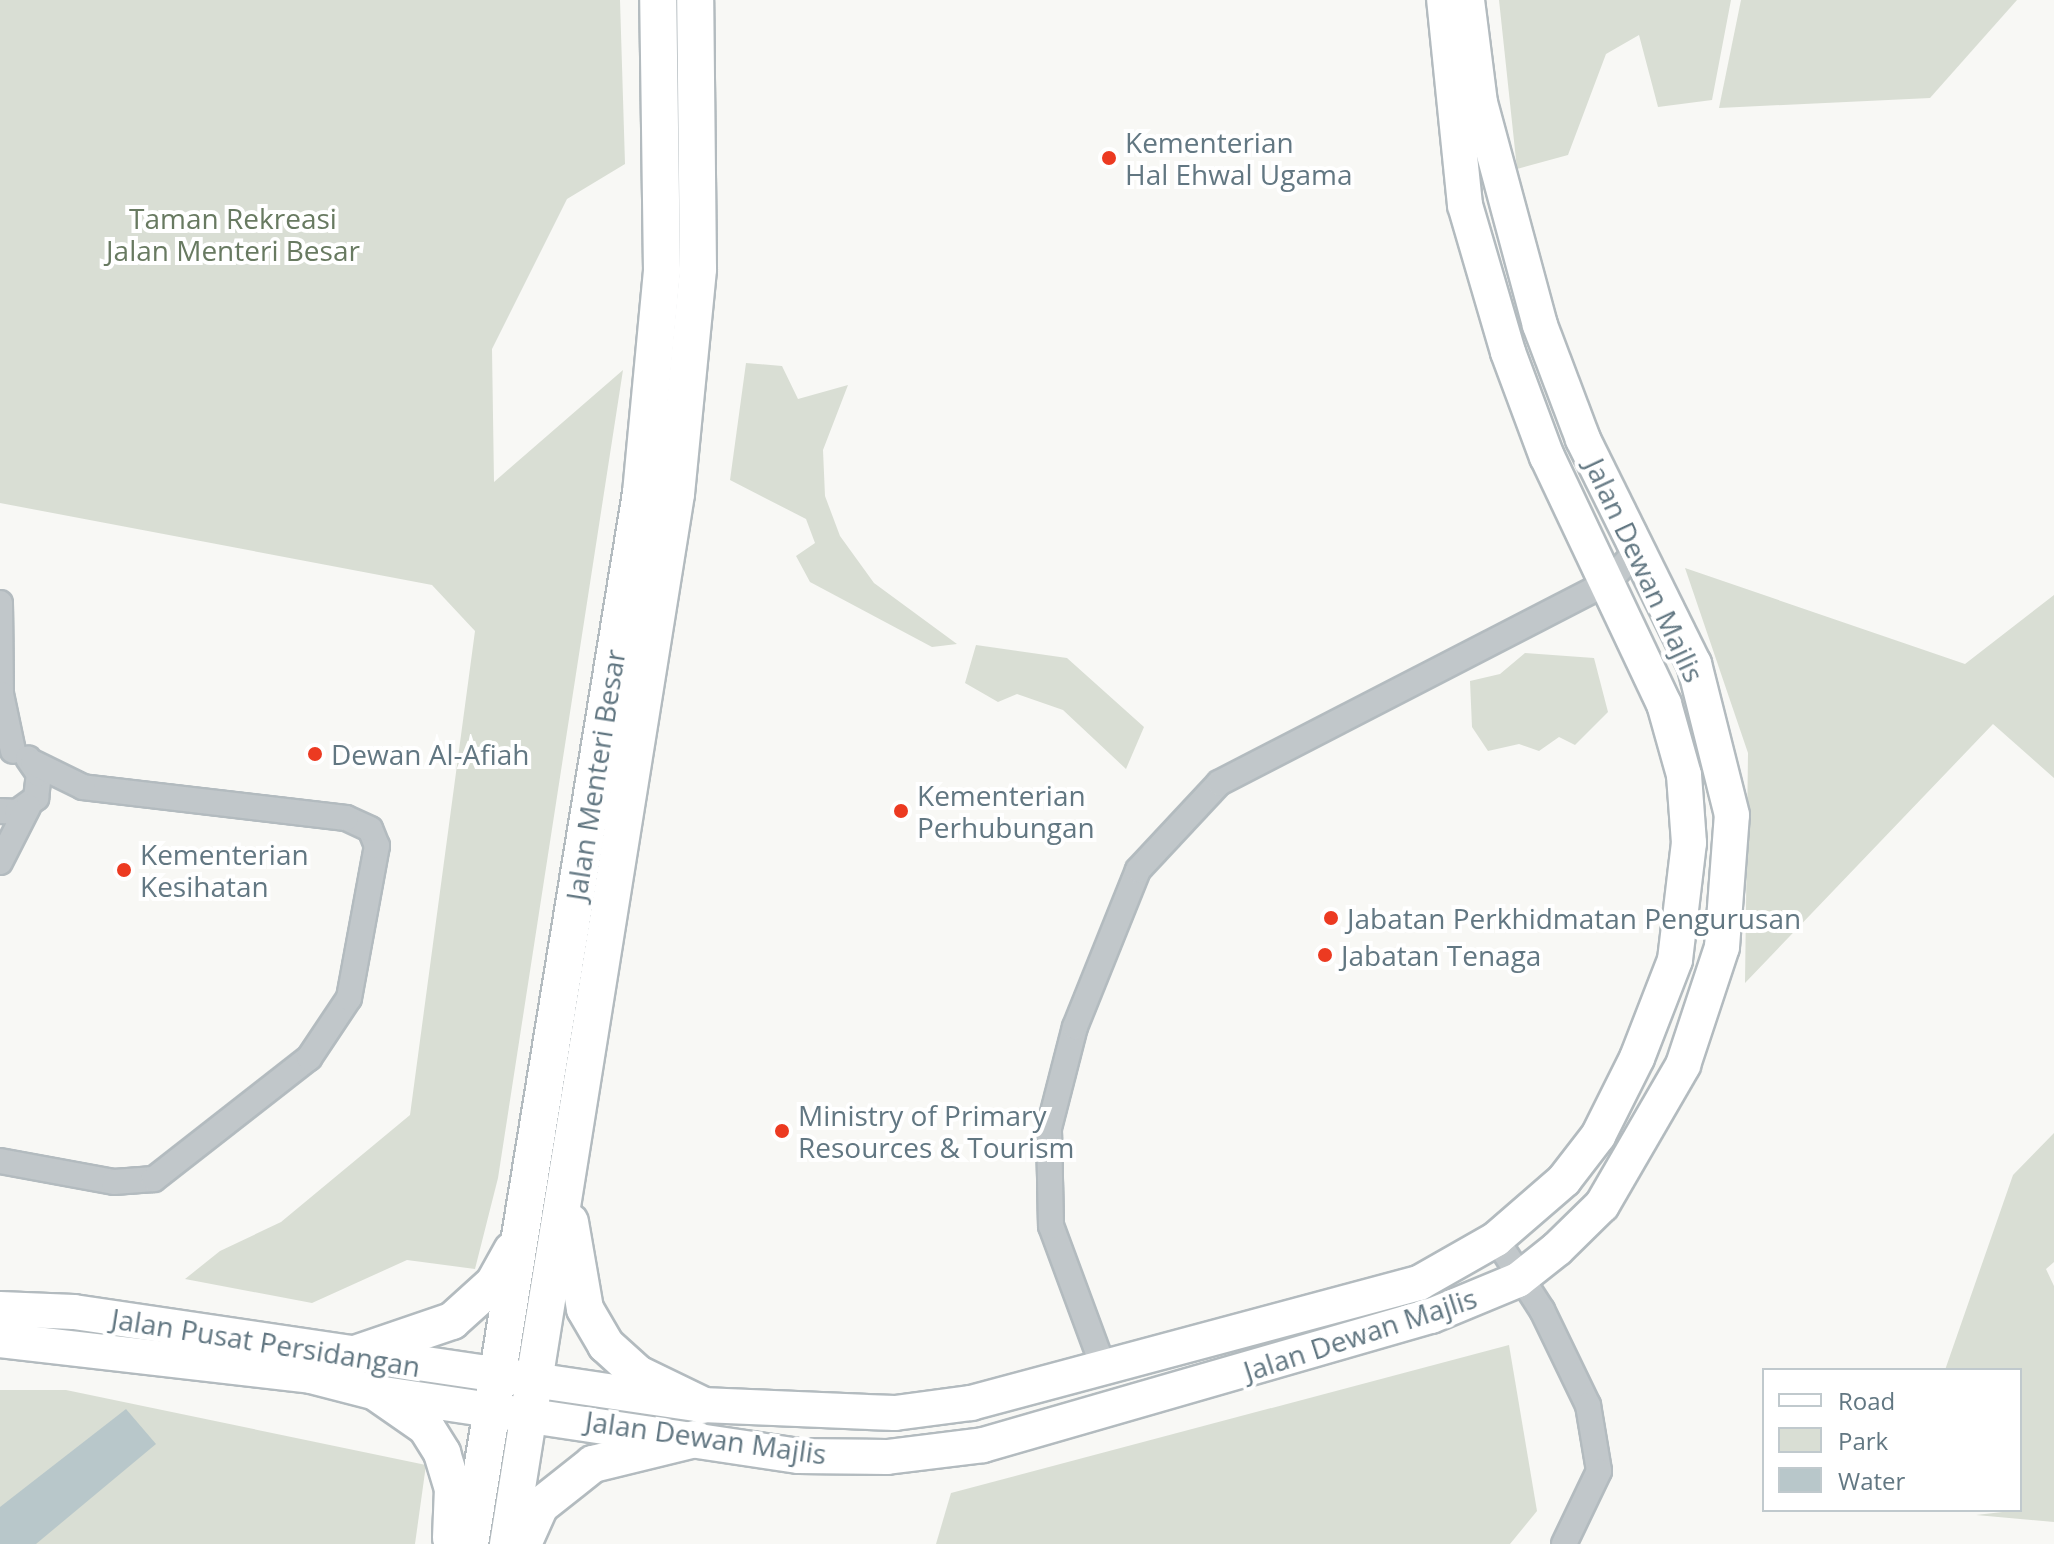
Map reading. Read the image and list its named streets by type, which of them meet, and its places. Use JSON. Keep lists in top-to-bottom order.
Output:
{
  "streets": {
    "main road": ["Jalan Menteri Besar"],
    "street": ["Jalan Dewan Majlis", "Jalan Pusat Persidangan"]
  },
  "crossings": [
    ["Jalan Dewan Majlis", "Jalan Menteri Besar"],
    ["Jalan Dewan Majlis", "Jalan Pusat Persidangan"],
    ["Jalan Menteri Besar", "Jalan Pusat Persidangan"]
  ],
  "parks": ["Taman Rekreasi Jalan Menteri Besar"],
  "places": [
    "Kementerian Hal Ehwal Ugama",
    "Dewan Al-Afiah",
    "Kementerian Perhubungan",
    "Kementerian Kesihatan",
    "Jabatan Perkhidmatan Pengurusan",
    "Jabatan Tenaga",
    "Ministry of Primary Resources & Tourism"
  ],
  "legend": ["Road", "Park", "Water"]
}
